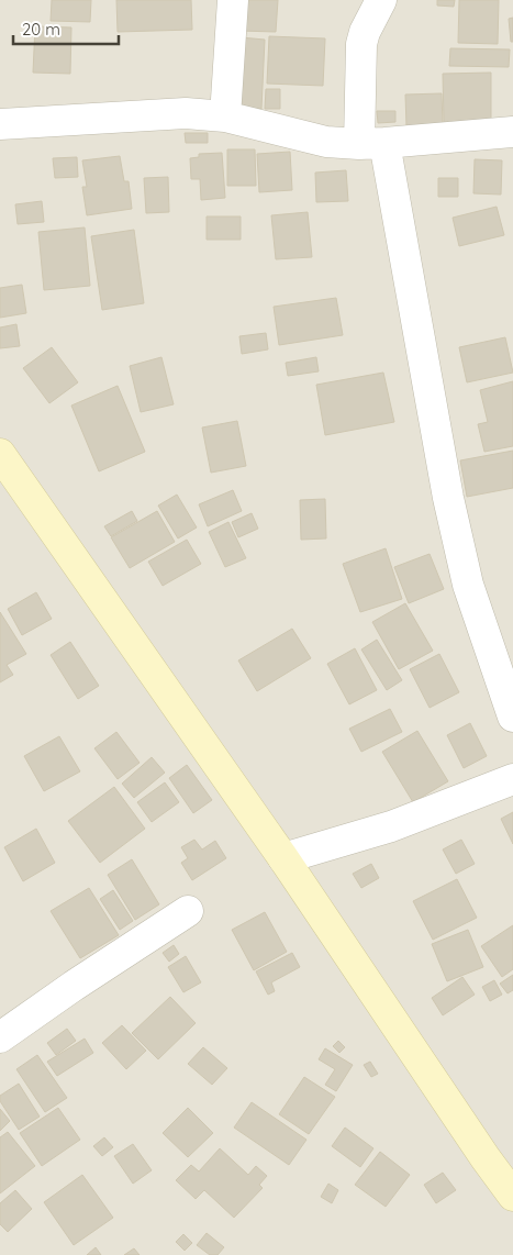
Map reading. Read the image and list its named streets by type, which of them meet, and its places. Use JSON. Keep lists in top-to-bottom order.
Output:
{
  "scale_bar": "20 m"
}
